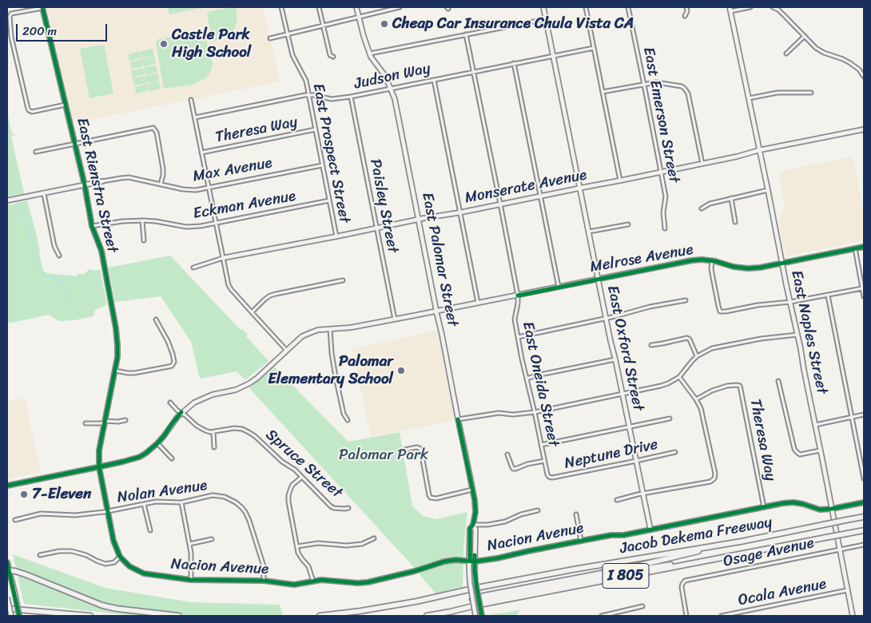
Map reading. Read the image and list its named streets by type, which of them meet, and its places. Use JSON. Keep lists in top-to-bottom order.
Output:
{
  "streets": {
    "highway": ["Jacob Dekema Freeway", "I 805"],
    "street": [
      "Judson Way",
      "East Emerson Street",
      "Theresa Way",
      "East Prospect Street",
      "Max Avenue",
      "East Rienstra Street",
      "Monserate Avenue",
      "Eckman Avenue",
      "Paisley Street",
      "Melrose Avenue",
      "East Palomar Street",
      "East Naples Street",
      "East Oxford Street",
      "East Oneida Street",
      "Neptune Drive",
      "Spruce Street",
      "Nolan Avenue",
      "Nacion Avenue",
      "Osage Avenue",
      "Ocala Avenue"
    ]
  },
  "crossings": [
    ["Judson Way", "East Prospect Street"],
    ["Judson Way", "Paisley Street"],
    ["Judson Way", "East Palomar Street"],
    ["Judson Way", "East Oxford Street"],
    ["Judson Way", "East Oneida Street"],
    ["East Emerson Street", "Monserate Avenue"],
    ["Theresa Way", "East Prospect Street"],
    ["Theresa Way", "Nacion Avenue"],
    ["East Prospect Street", "Max Avenue"],
    ["East Prospect Street", "Monserate Avenue"],
    ["East Prospect Street", "Eckman Avenue"],
    ["Max Avenue", "East Rienstra Street"],
    ["East Rienstra Street", "Eckman Avenue"],
    ["East Rienstra Street", "Melrose Avenue"],
    ["East Rienstra Street", "Nolan Avenue"],
    ["East Rienstra Street", "Nacion Avenue"],
    ["Monserate Avenue", "Paisley Street"],
    ["Monserate Avenue", "East Palomar Street"],
    ["Monserate Avenue", "East Naples Street"],
    ["Monserate Avenue", "East Oxford Street"],
    ["Monserate Avenue", "East Oneida Street"],
    ["Paisley Street", "Melrose Avenue"],
    ["Melrose Avenue", "East Palomar Street"],
    ["Melrose Avenue", "East Naples Street"],
    ["Melrose Avenue", "East Oxford Street"],
    ["Melrose Avenue", "East Oneida Street"],
    ["Melrose Avenue", "Spruce Street"],
    ["East Palomar Street", "Nacion Avenue"],
    ["East Naples Street", "Nacion Avenue"],
    ["East Naples Street", "Osage Avenue"],
    ["East Naples Street", "Ocala Avenue"],
    ["East Oxford Street", "Neptune Drive"],
    ["East Oxford Street", "Nacion Avenue"],
    ["East Oneida Street", "Neptune Drive"],
    ["Nolan Avenue", "Nacion Avenue"]
  ],
  "parks": ["Palomar Park"],
  "places": [
    "Cheap Car Insurance Chula Vista CA",
    "Castle Park High School",
    "Palomar Elementary School",
    "7-Eleven"
  ],
  "scale_bar": "200 m"
}
